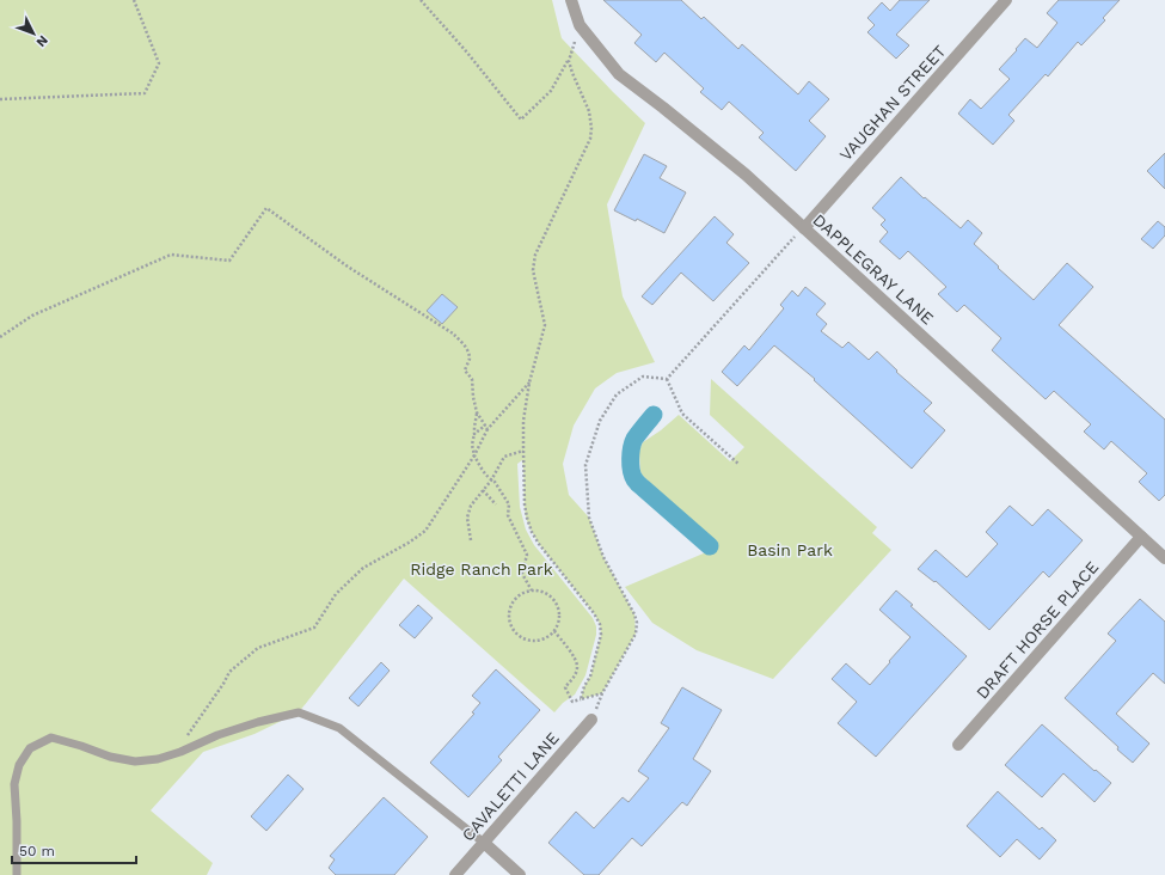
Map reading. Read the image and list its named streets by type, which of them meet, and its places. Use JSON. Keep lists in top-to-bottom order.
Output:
{
  "streets": {
    "street": [
      "VAUGHAN STREET",
      "DAPPLEGRAY LANE",
      "DRAFT HORSE PLACE",
      "CAVALETTI LANE"
    ]
  },
  "crossings": [
    ["VAUGHAN STREET", "DAPPLEGRAY LANE"],
    ["DAPPLEGRAY LANE", "DRAFT HORSE PLACE"]
  ],
  "parks": ["Basin Park", "Ridge Ranch Park"],
  "scale_bar": "50 m",
  "north": "bottom right"
}
